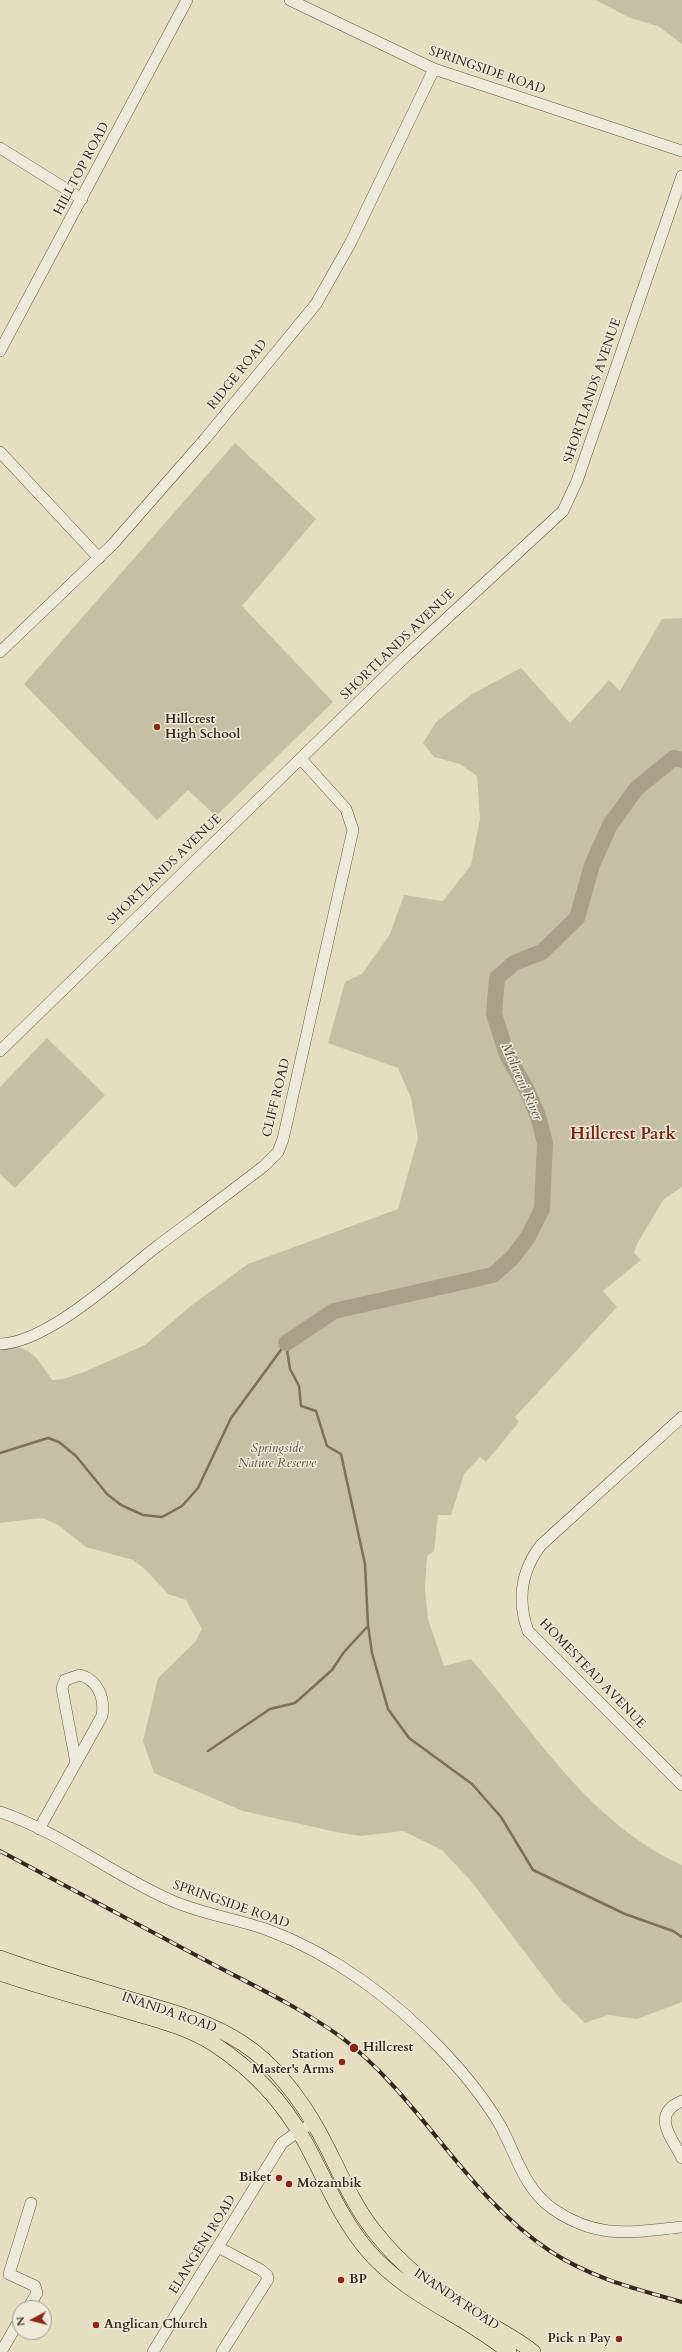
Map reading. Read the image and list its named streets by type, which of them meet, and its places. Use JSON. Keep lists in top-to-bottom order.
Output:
{
  "streets": {
    "main road": ["INANDA ROAD"],
    "street": [
      "SPRINGSIDE ROAD",
      "HILLTOP ROAD",
      "RIDGE ROAD",
      "SHORTLANDS AVENUE",
      "CLIFF ROAD",
      "HOMESTEAD AVENUE",
      "ELANGENI ROAD"
    ]
  },
  "crossings": [
    ["SPRINGSIDE ROAD", "RIDGE ROAD"],
    ["SHORTLANDS AVENUE", "CLIFF ROAD"],
    ["INANDA ROAD", "ELANGENI ROAD"]
  ],
  "districts": ["Hillcrest Park"],
  "water": ["Molweni River"],
  "parks": ["Springside Nature Reserve"],
  "places": [
    "Hillcrest High School",
    "Hillcrest",
    "Station Master's Arms",
    "Biket",
    "Mozambik",
    "BP",
    "Anglican Church",
    "Pick n Pay"
  ],
  "north": "left"
}
